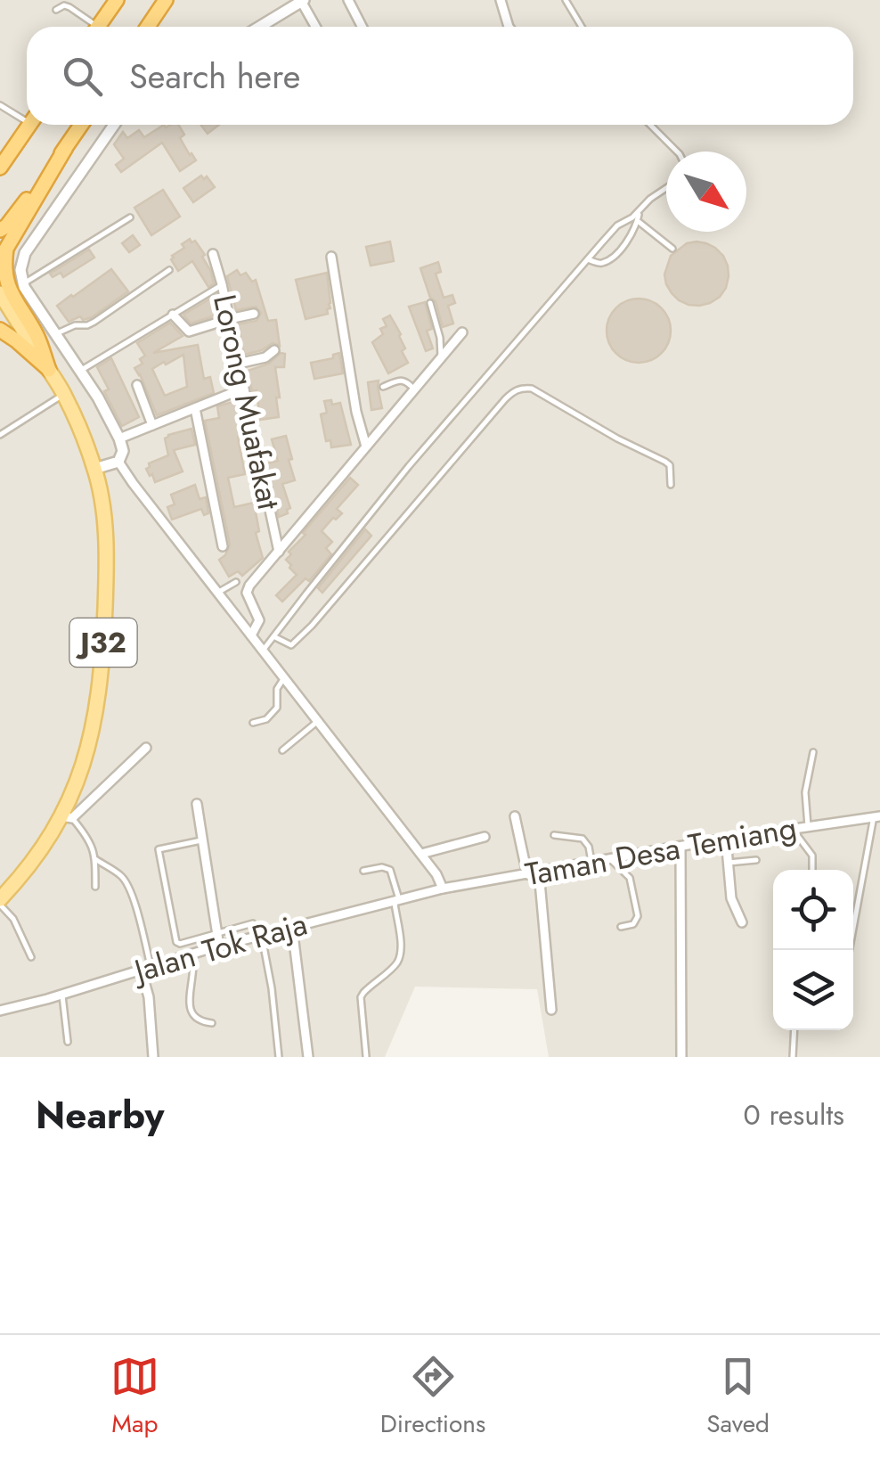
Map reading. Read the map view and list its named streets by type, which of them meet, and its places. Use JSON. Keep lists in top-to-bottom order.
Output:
{
  "streets": {
    "main road": ["J32"],
    "street": ["Lorong Muafakat", "Taman Desa Temiang", "Jalan Tok Raja"]
  },
  "crossings": [
    ["Taman Desa Temiang", "Jalan Tok Raja"]
  ],
  "north": "bottom right",
  "page": {
    "search": "Search here",
    "heading": ["Nearby", "0 results"],
    "nav": ["Map", "Directions", "Saved"]
  }
}
